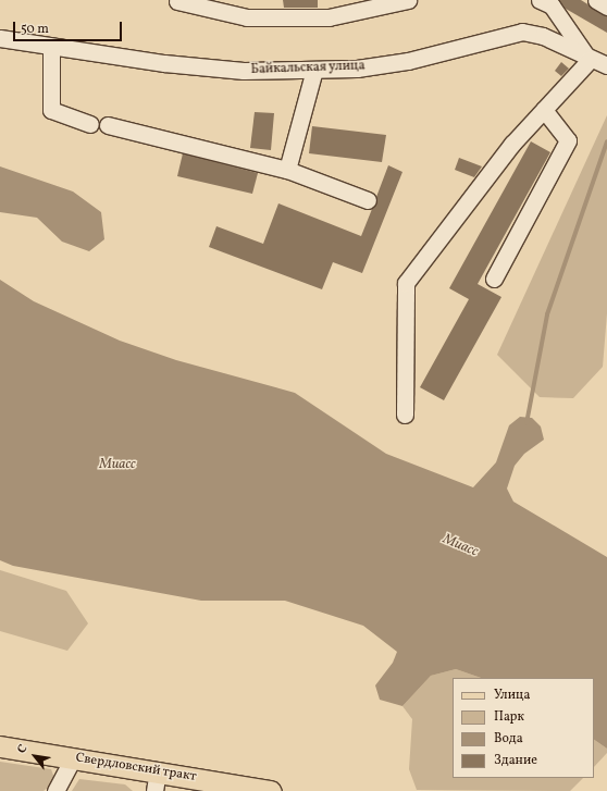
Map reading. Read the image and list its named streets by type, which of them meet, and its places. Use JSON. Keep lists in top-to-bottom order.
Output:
{
  "streets": {
    "main road": ["Свердловский тракт"],
    "street": ["Байкальская улица"]
  },
  "water": ["Миасс"],
  "legend": [
    "Улица",
    "Парк",
    "Вода",
    "Здание"
  ],
  "scale_bar": "50 m",
  "north": "top left"
}
